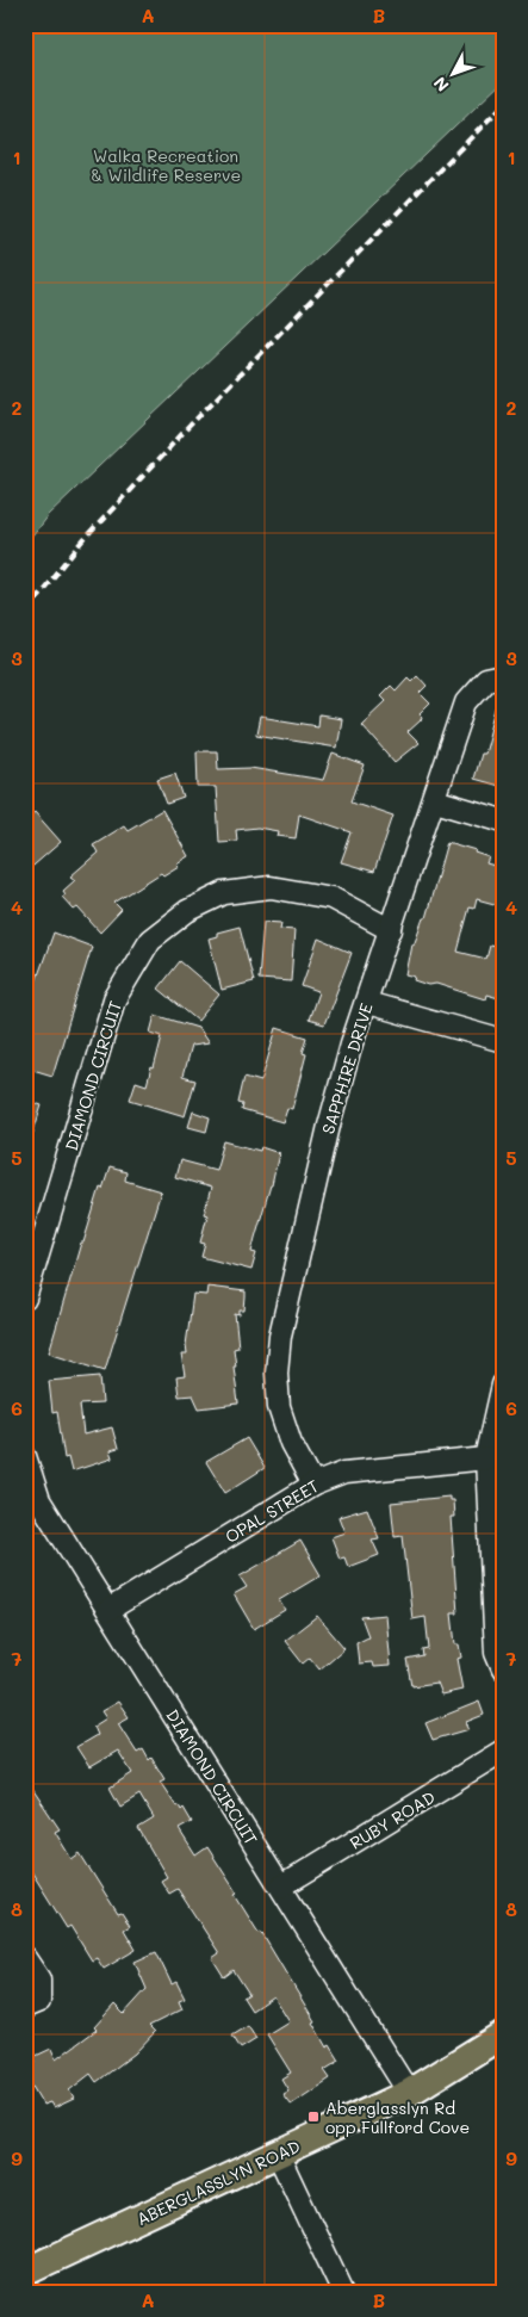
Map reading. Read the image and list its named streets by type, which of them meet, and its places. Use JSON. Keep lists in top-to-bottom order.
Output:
{
  "streets": {
    "main road": ["ABERGLASSLYN ROAD"],
    "street": [
      "SAPPHIRE DRIVE",
      "DIAMOND CIRCUIT",
      "OPAL STREET",
      "RUBY ROAD"
    ]
  },
  "crossings": [
    ["SAPPHIRE DRIVE", "DIAMOND CIRCUIT"],
    ["SAPPHIRE DRIVE", "OPAL STREET"],
    ["DIAMOND CIRCUIT", "OPAL STREET"],
    ["DIAMOND CIRCUIT", "RUBY ROAD"],
    ["DIAMOND CIRCUIT", "ABERGLASSLYN ROAD"]
  ],
  "parks": ["Walka Recreation & Wildlife Reserve"],
  "places": {
    "transit": ["Aberglasslyn Rd opp Fullford Cove"]
  },
  "north": "bottom left",
  "grid": {
    "columns": ["A", "B"],
    "rows": [
      "1",
      "2",
      "3",
      "4",
      "5",
      "6",
      "7",
      "8",
      "9"
    ]
  }
}
